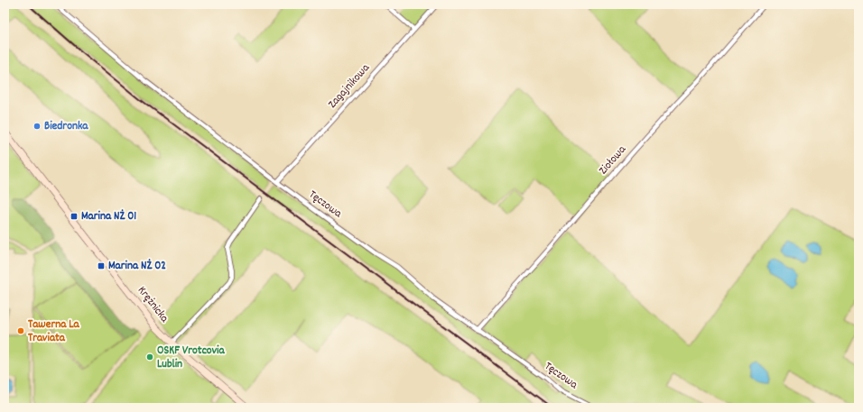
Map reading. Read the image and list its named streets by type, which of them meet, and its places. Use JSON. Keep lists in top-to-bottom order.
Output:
{
  "streets": {
    "street": [
      "Zagajnikowa",
      "Ziołowa",
      "Tęczowa",
      "Krężnicka"
    ]
  },
  "crossings": [
    ["Zagajnikowa", "Tęczowa"],
    ["Ziołowa", "Tęczowa"]
  ],
  "places": {
    "other": ["Biedronka", "Tawerna La Traviata", "OSKF Vrotcovia Lublin"],
    "transit": ["Marina NŻ 01", "Marina NŻ 02"]
  }
}
